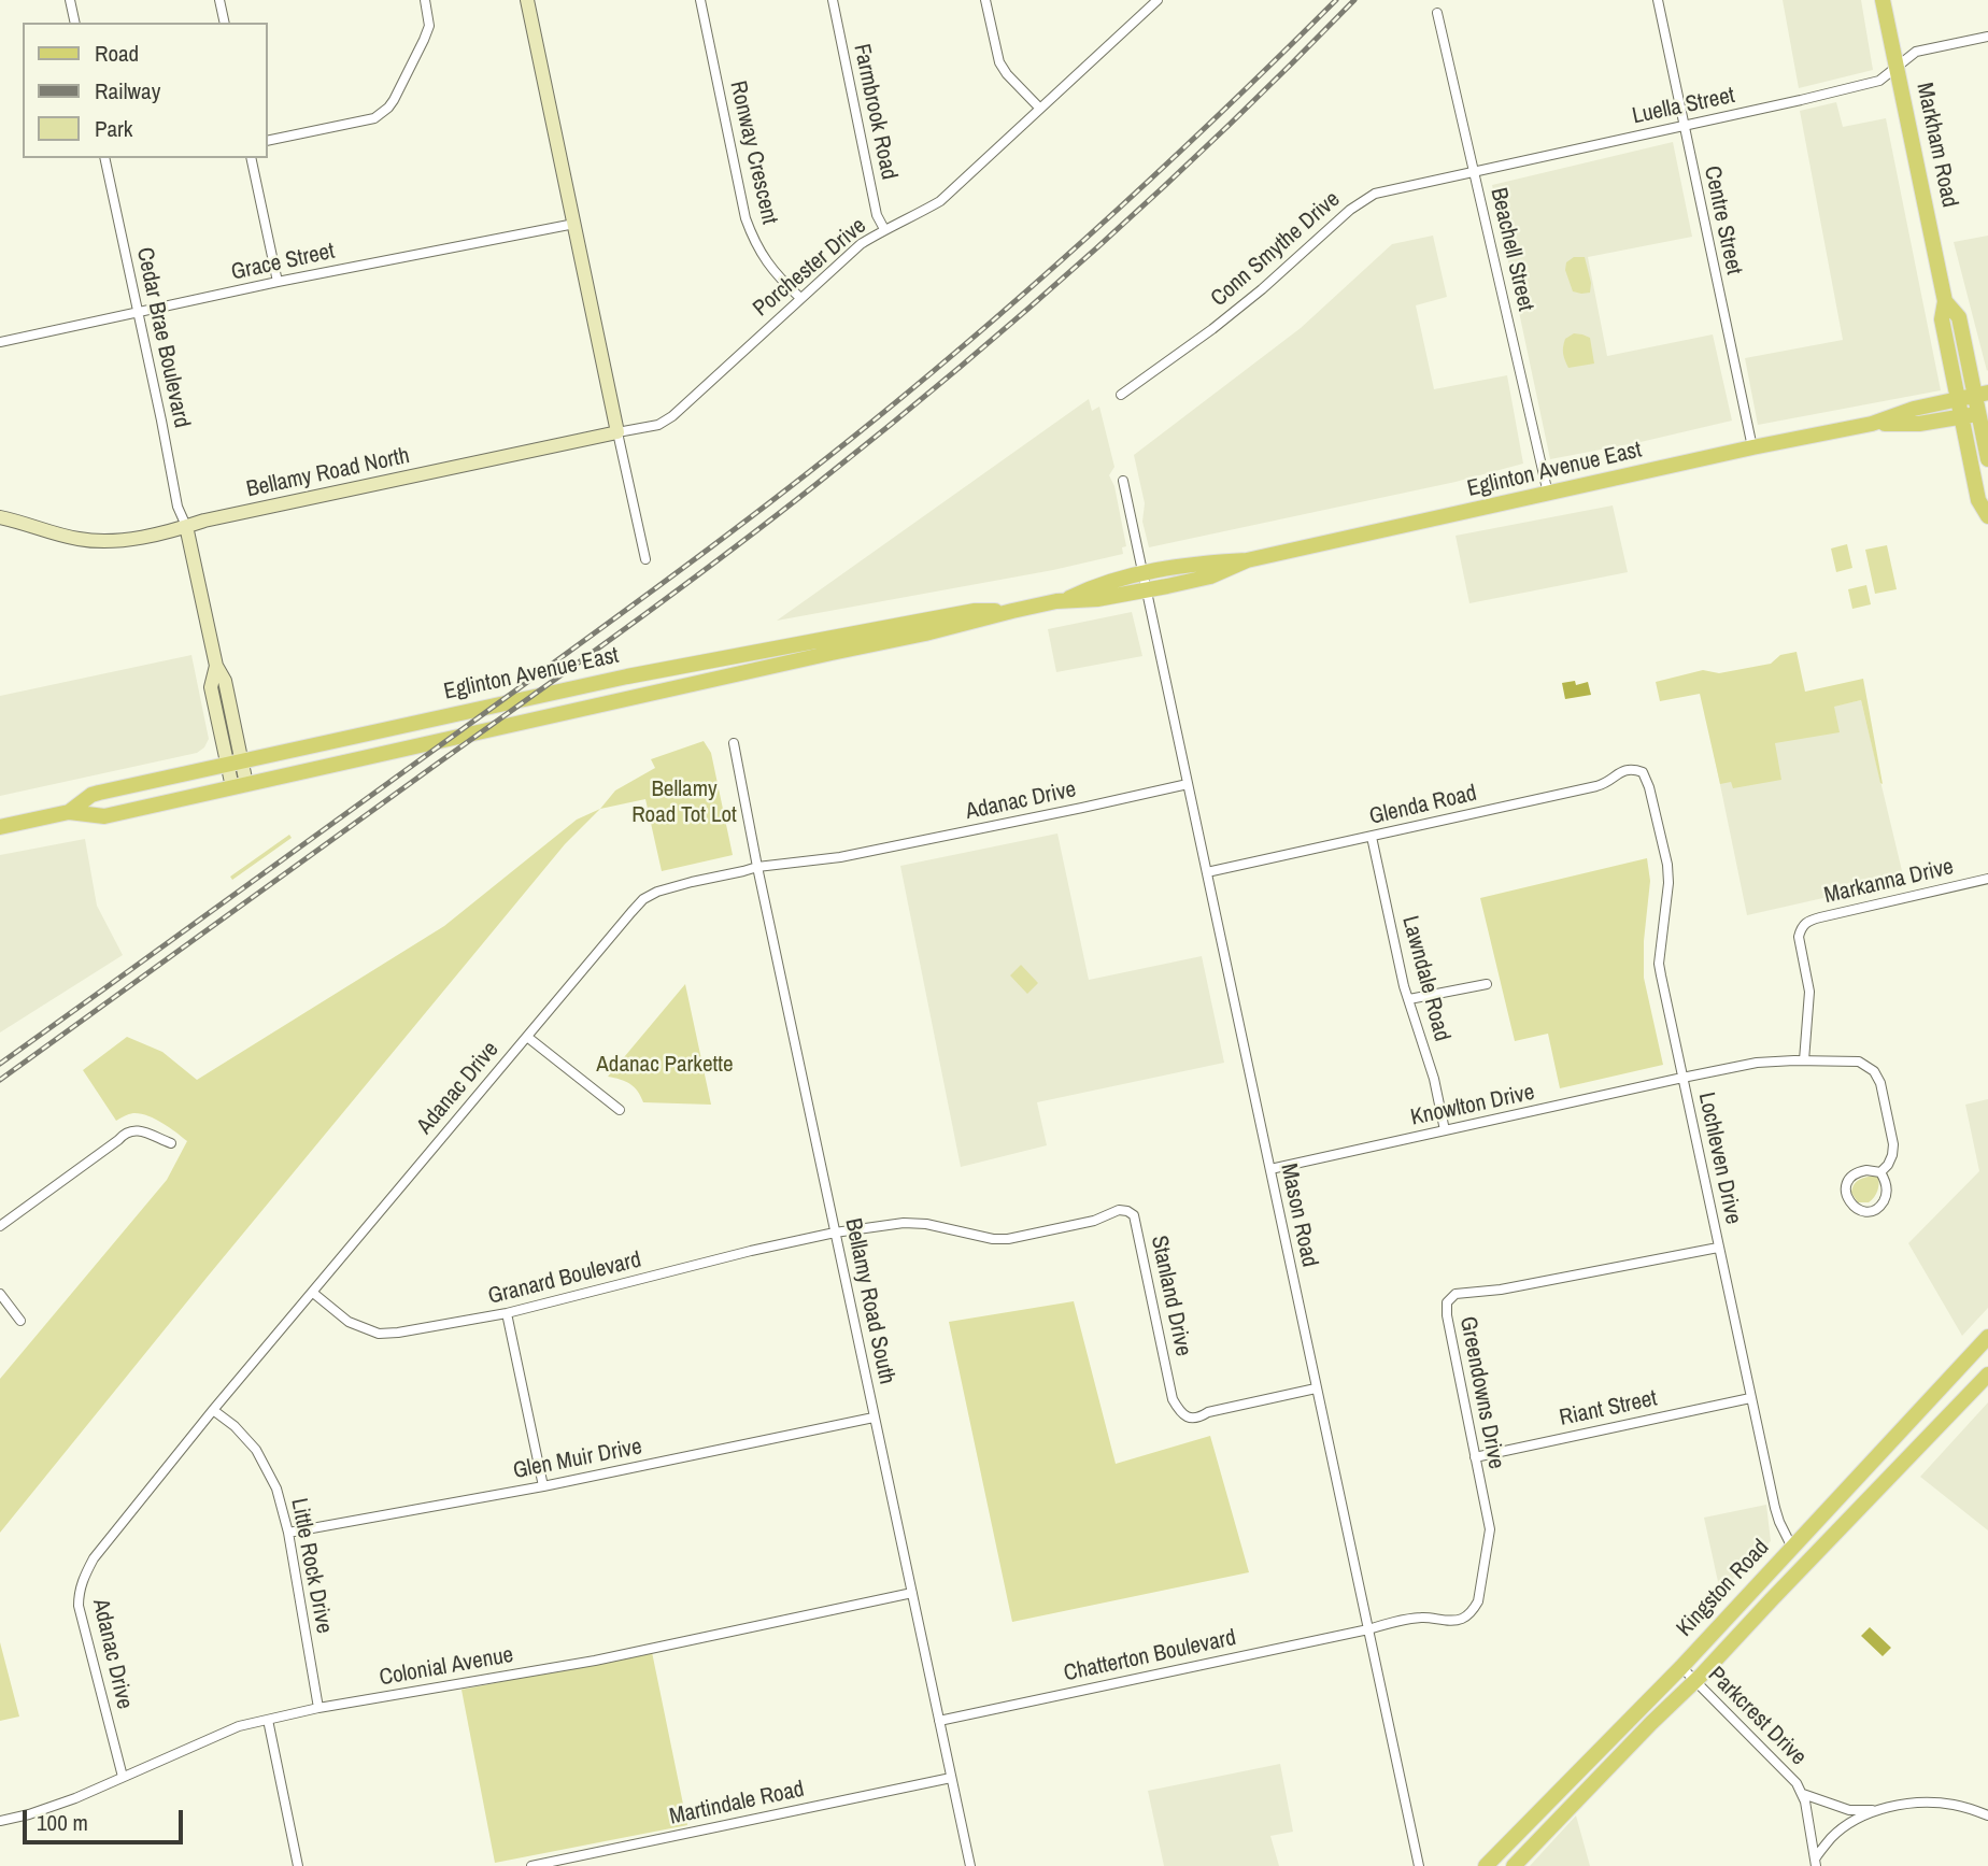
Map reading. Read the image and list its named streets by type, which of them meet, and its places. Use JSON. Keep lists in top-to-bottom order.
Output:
{
  "streets": {
    "main road": ["Markham Road", "Eglinton Avenue East", "Kingston Road"],
    "street": [
      "Luella Street",
      "Farmbrook Road",
      "Ronway Crescent",
      "Centre Street",
      "Conn Smythe Drive",
      "Beachell Street",
      "Grace Street",
      "Porchester Drive",
      "Cedar Brae Boulevard",
      "Bellamy Road North",
      "Adanac Drive",
      "Glenda Road",
      "Markanna Drive",
      "Lawndale Road",
      "Knowlton Drive",
      "Lochleven Drive",
      "Mason Road",
      "Granard Boulevard",
      "Stanland Drive",
      "Bellamy Road South",
      "Greendowns Drive",
      "Riant Street",
      "Glen Muir Drive",
      "Little Rock Drive",
      "Chatterton Boulevard",
      "Colonial Avenue",
      "Parkcrest Drive",
      "Martindale Road"
    ]
  },
  "crossings": [
    ["Luella Street", "Markham Road"],
    ["Luella Street", "Centre Street"],
    ["Luella Street", "Conn Smythe Drive"],
    ["Luella Street", "Beachell Street"],
    ["Farmbrook Road", "Porchester Drive"],
    ["Markham Road", "Eglinton Avenue East"],
    ["Ronway Crescent", "Porchester Drive"],
    ["Centre Street", "Eglinton Avenue East"],
    ["Conn Smythe Drive", "Beachell Street"],
    ["Beachell Street", "Eglinton Avenue East"],
    ["Grace Street", "Cedar Brae Boulevard"],
    ["Porchester Drive", "Bellamy Road North"],
    ["Cedar Brae Boulevard", "Bellamy Road North"],
    ["Eglinton Avenue East", "Mason Road"],
    ["Adanac Drive", "Mason Road"],
    ["Adanac Drive", "Granard Boulevard"],
    ["Adanac Drive", "Bellamy Road South"],
    ["Adanac Drive", "Little Rock Drive"],
    ["Adanac Drive", "Colonial Avenue"],
    ["Glenda Road", "Lawndale Road"],
    ["Glenda Road", "Lochleven Drive"],
    ["Glenda Road", "Mason Road"],
    ["Markanna Drive", "Knowlton Drive"],
    ["Lawndale Road", "Knowlton Drive"],
    ["Knowlton Drive", "Lochleven Drive"],
    ["Knowlton Drive", "Mason Road"],
    ["Lochleven Drive", "Greendowns Drive"],
    ["Lochleven Drive", "Riant Street"],
    ["Lochleven Drive", "Kingston Road"],
    ["Mason Road", "Stanland Drive"],
    ["Mason Road", "Greendowns Drive"],
    ["Mason Road", "Chatterton Boulevard"],
    ["Granard Boulevard", "Stanland Drive"],
    ["Granard Boulevard", "Bellamy Road South"],
    ["Stanland Drive", "Bellamy Road South"],
    ["Bellamy Road South", "Glen Muir Drive"],
    ["Bellamy Road South", "Chatterton Boulevard"],
    ["Bellamy Road South", "Colonial Avenue"],
    ["Bellamy Road South", "Martindale Road"],
    ["Greendowns Drive", "Riant Street"],
    ["Greendowns Drive", "Chatterton Boulevard"],
    ["Glen Muir Drive", "Little Rock Drive"],
    ["Little Rock Drive", "Colonial Avenue"],
    ["Kingston Road", "Parkcrest Drive"]
  ],
  "parks": ["Bellamy Road Tot Lot", "Adanac Parkette"],
  "legend": ["Road", "Railway", "Park"],
  "scale_bar": "100 m"
}
